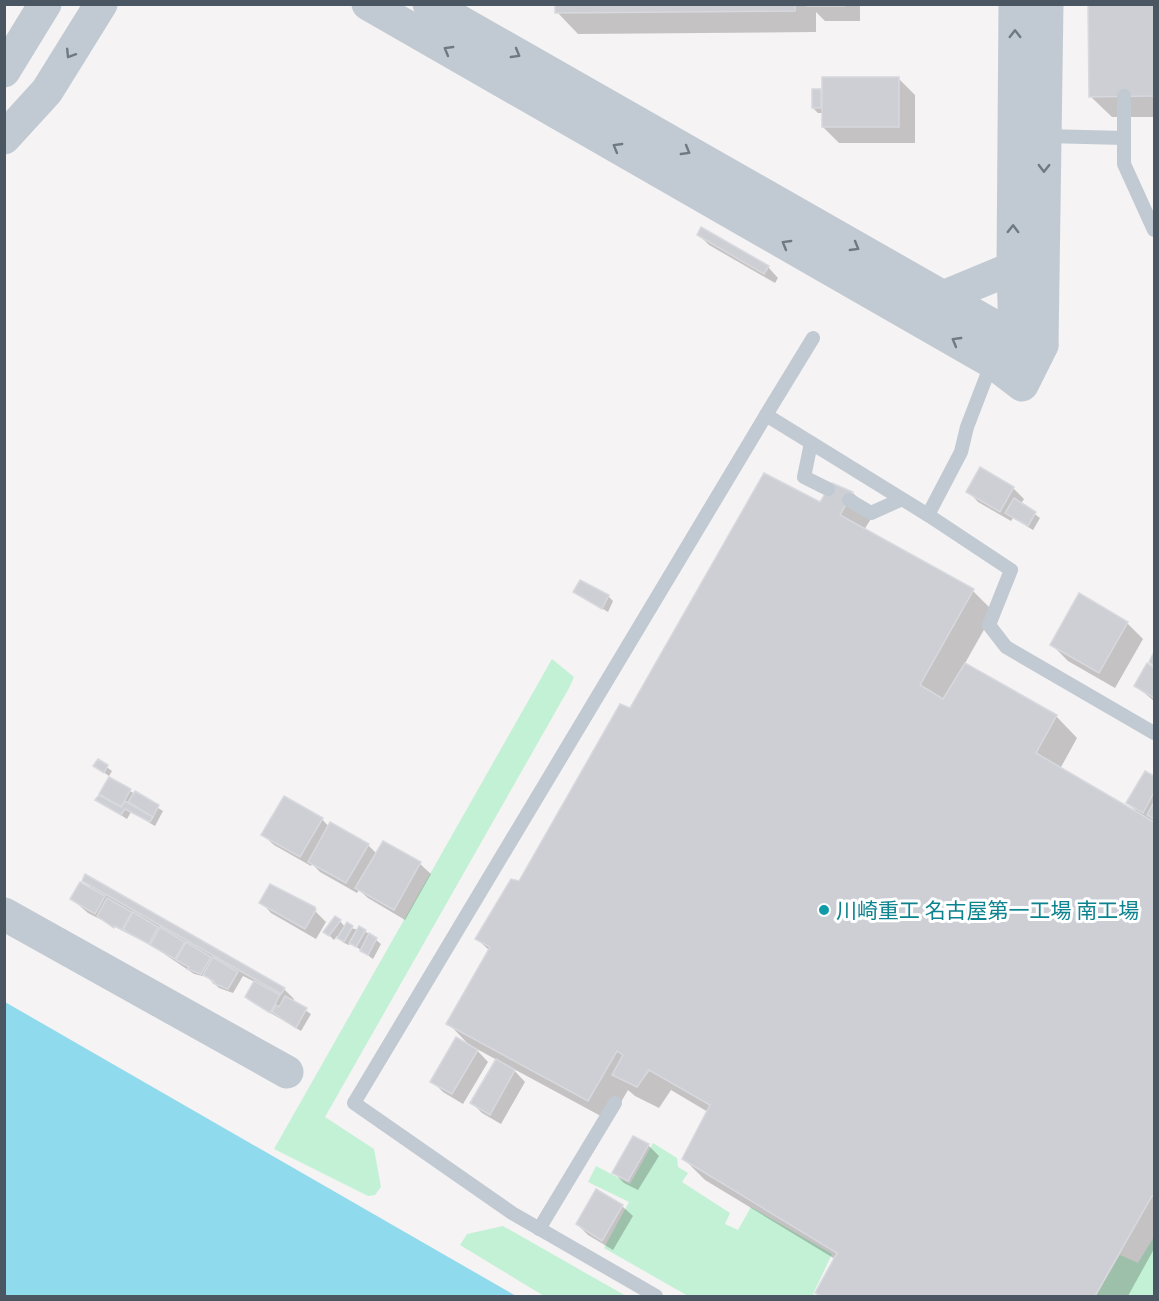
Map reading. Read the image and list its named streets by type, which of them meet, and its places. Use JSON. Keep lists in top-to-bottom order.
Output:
{
  "places": ["川崎重工 名古屋第一工場 南工場"]
}
